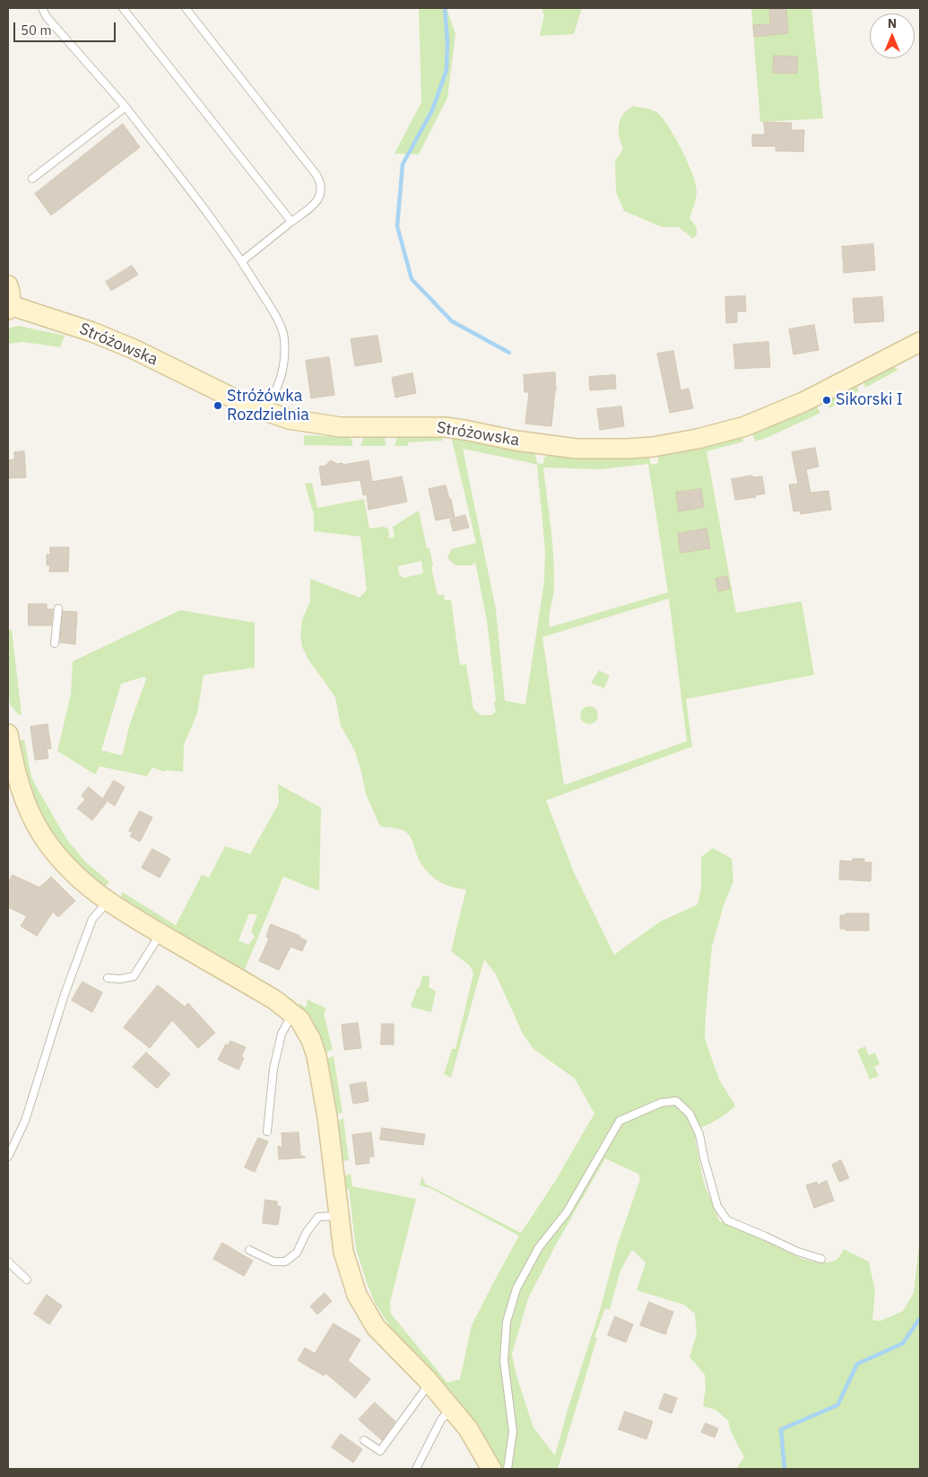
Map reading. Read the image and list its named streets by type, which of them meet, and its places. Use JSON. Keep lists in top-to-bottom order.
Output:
{
  "streets": {
    "street": ["Stróżowska"]
  },
  "places": ["Sikorski I", "Stróżówka Rozdzielnia"],
  "scale_bar": "50 m",
  "north": "top"
}
